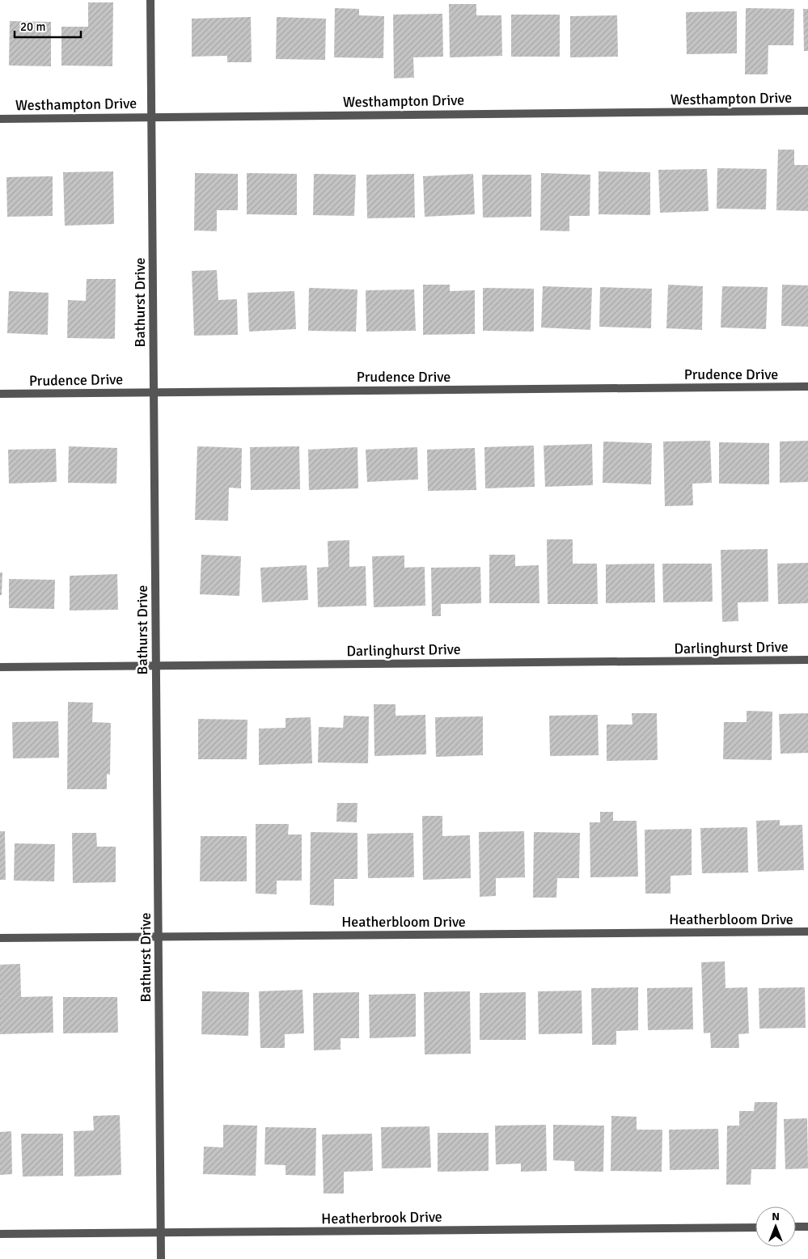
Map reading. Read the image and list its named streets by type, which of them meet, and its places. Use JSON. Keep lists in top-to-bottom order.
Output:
{
  "streets": {
    "street": [
      "Westhampton Drive",
      "Bathurst Drive",
      "Prudence Drive",
      "Darlinghurst Drive",
      "Heatherbloom Drive",
      "Heatherbrook Drive"
    ]
  },
  "crossings": [
    ["Westhampton Drive", "Bathurst Drive"],
    ["Bathurst Drive", "Prudence Drive"],
    ["Bathurst Drive", "Darlinghurst Drive"],
    ["Bathurst Drive", "Heatherbloom Drive"],
    ["Bathurst Drive", "Heatherbrook Drive"]
  ],
  "scale_bar": "20 m",
  "north": "top"
}
